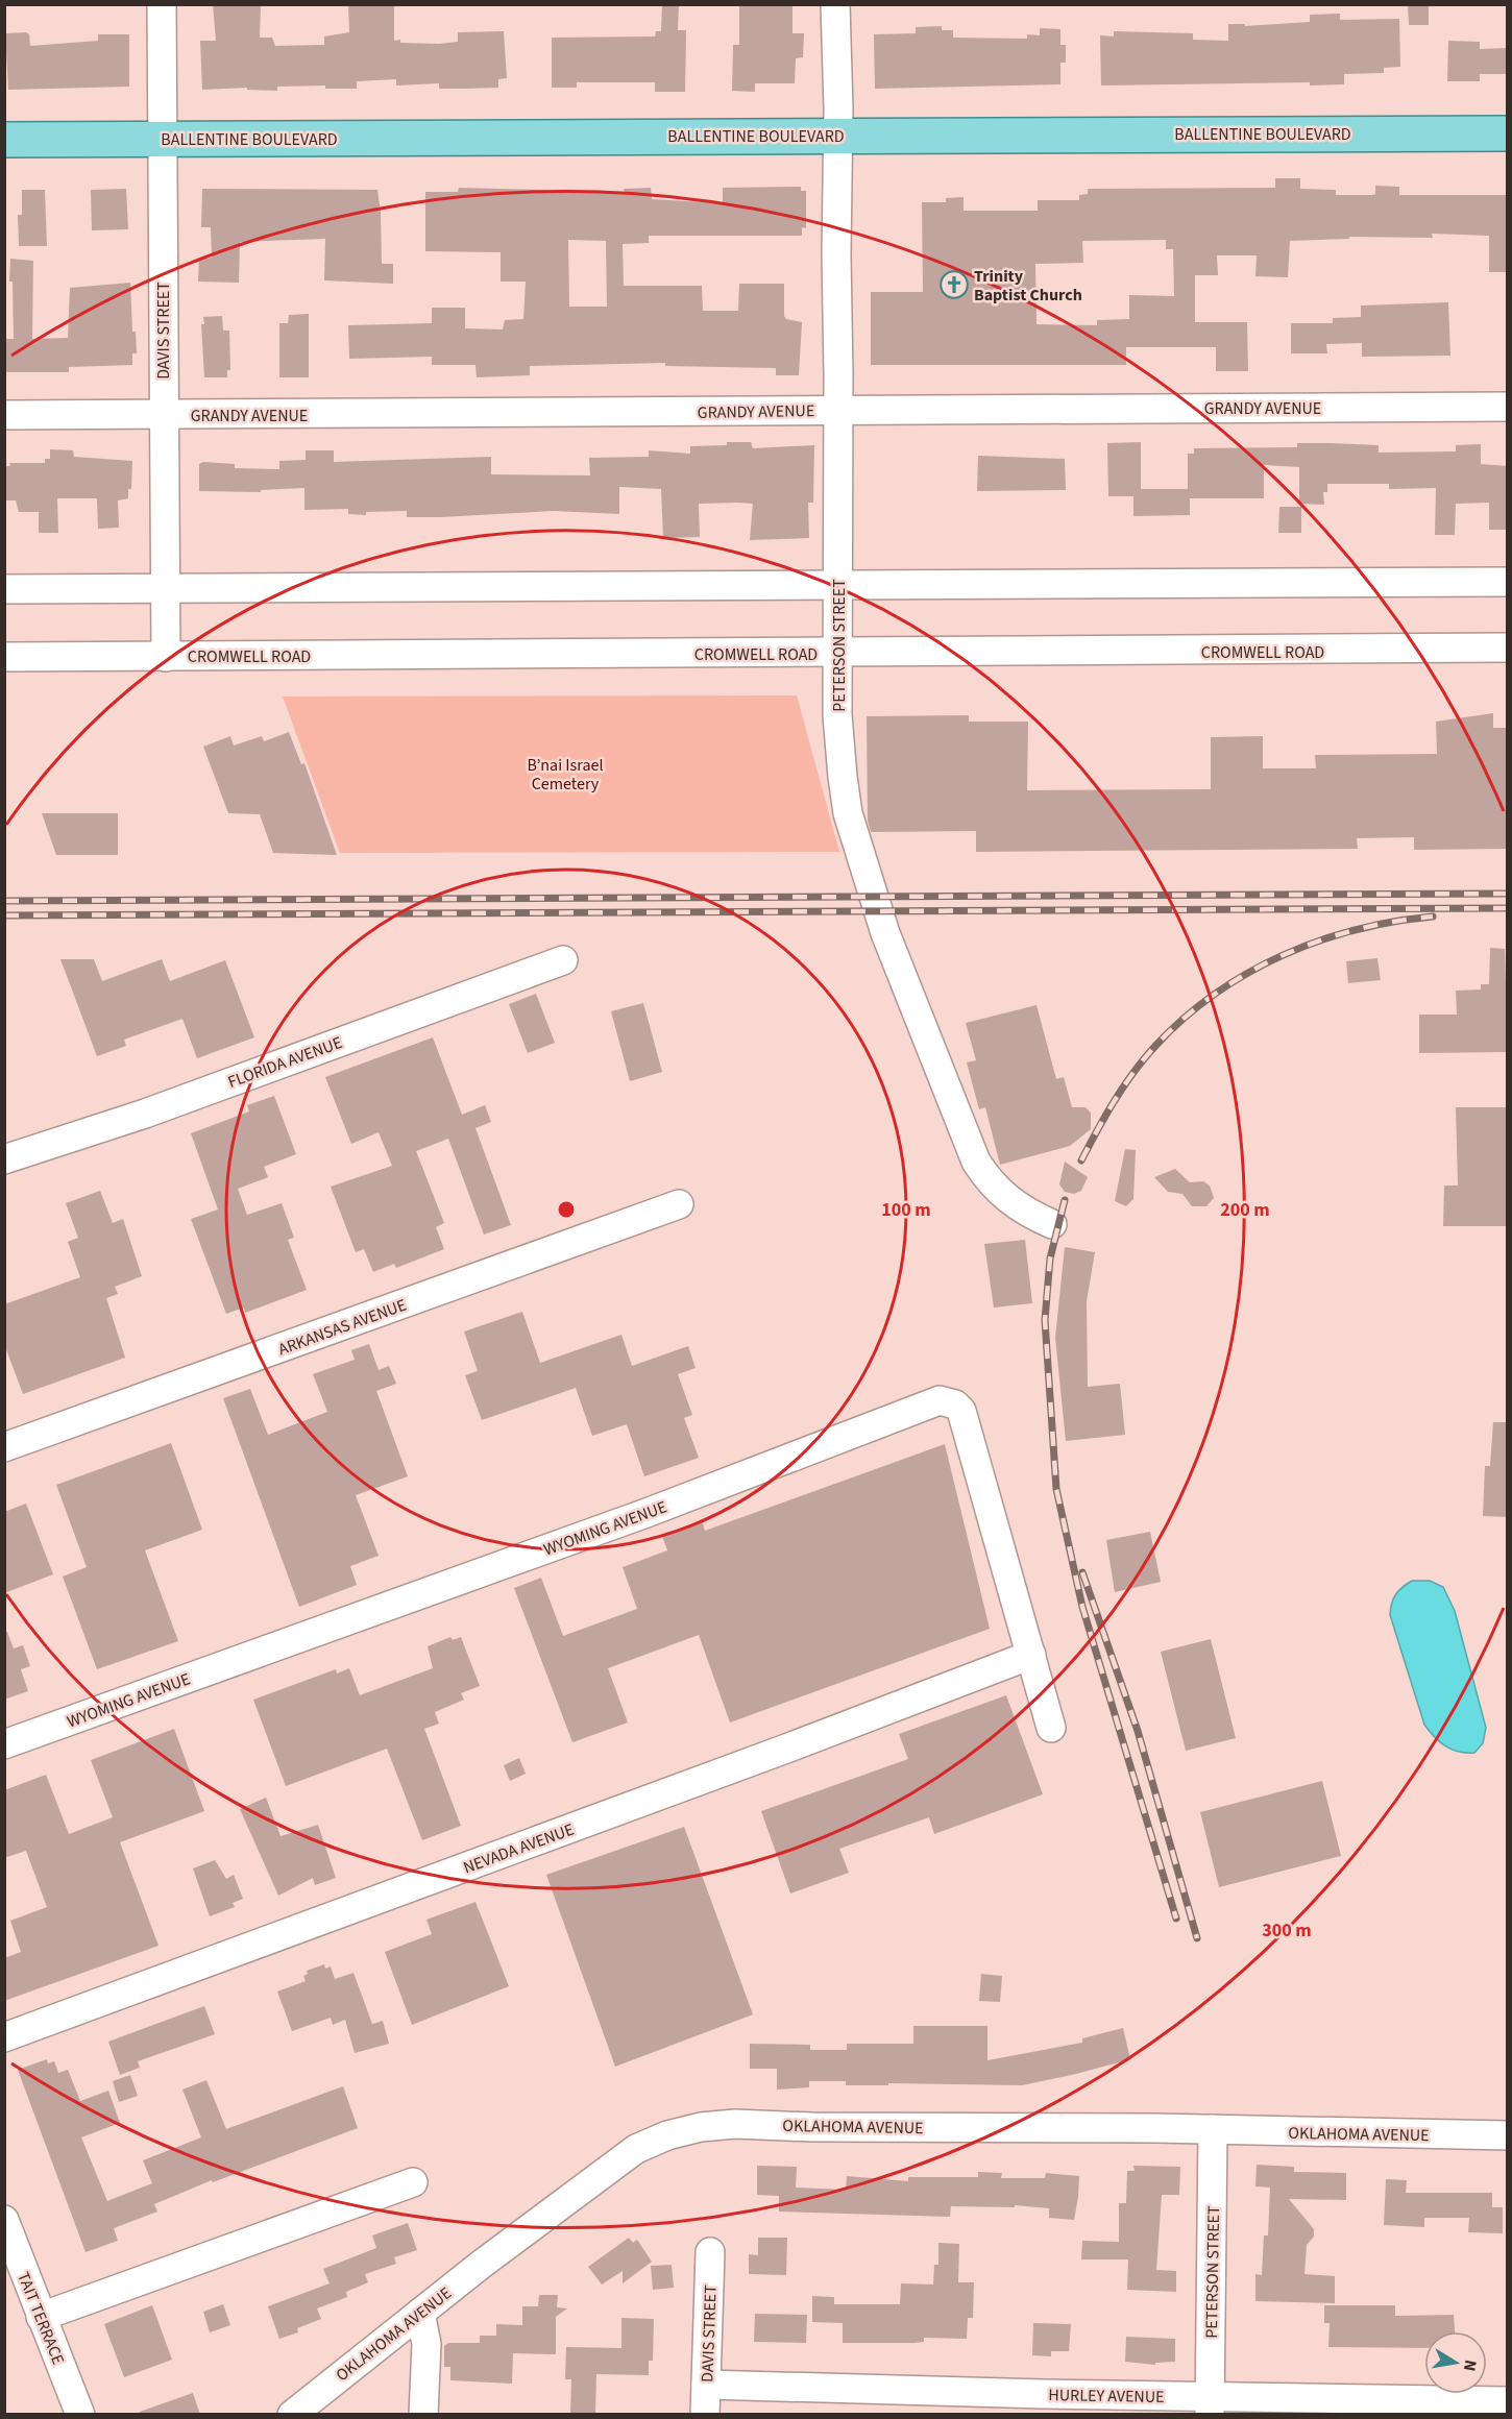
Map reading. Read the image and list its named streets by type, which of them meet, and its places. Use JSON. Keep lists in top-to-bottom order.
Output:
{
  "streets": {
    "main road": ["BALLENTINE BOULEVARD"],
    "street": [
      "DAVIS STREET",
      "GRANDY AVENUE",
      "PETERSON STREET",
      "CROMWELL ROAD",
      "FLORIDA AVENUE",
      "ARKANSAS AVENUE",
      "WYOMING AVENUE",
      "NEVADA AVENUE",
      "OKLAHOMA AVENUE",
      "TAIT TERRACE",
      "HURLEY AVENUE"
    ]
  },
  "crossings": [
    ["BALLENTINE BOULEVARD", "DAVIS STREET"],
    ["BALLENTINE BOULEVARD", "PETERSON STREET"],
    ["DAVIS STREET", "GRANDY AVENUE"],
    ["DAVIS STREET", "CROMWELL ROAD"],
    ["DAVIS STREET", "HURLEY AVENUE"],
    ["GRANDY AVENUE", "PETERSON STREET"],
    ["PETERSON STREET", "CROMWELL ROAD"],
    ["PETERSON STREET", "OKLAHOMA AVENUE"],
    ["PETERSON STREET", "HURLEY AVENUE"],
    ["WYOMING AVENUE", "NEVADA AVENUE"]
  ],
  "parks": ["B’nai Israel Cemetery"],
  "places": {
    "church": ["Trinity Baptist Church"]
  },
  "north": "right",
  "rings": ["100 m", "200 m", "300 m"]
}
